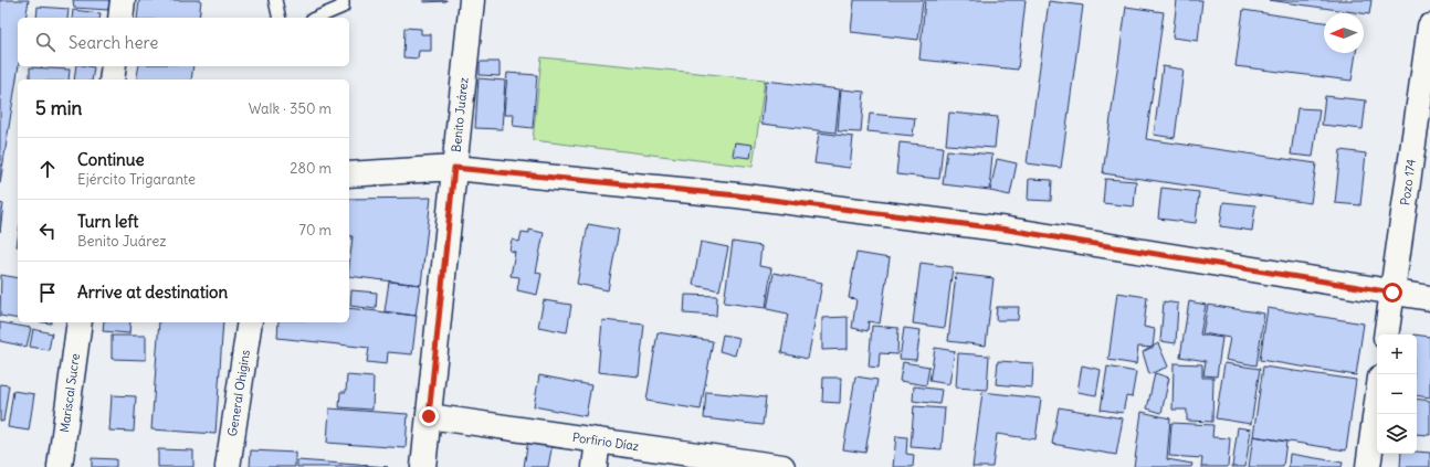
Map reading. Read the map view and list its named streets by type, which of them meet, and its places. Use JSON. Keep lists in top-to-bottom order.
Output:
{
  "streets": {
    "street": [
      "Benito Juárez",
      "Pozo 174",
      "Mariscal Sucre",
      "General Ohigins",
      "Porfirio Díaz"
    ]
  },
  "crossings": [
    ["Benito Juárez", "Porfirio Díaz"]
  ],
  "north": "left",
  "page": {
    "search": "Search here",
    "heading": ["5 min", "Walk · 350 m"],
    "list": [
      ["Continue", "Ejército Trigarante", "280 m"],
      ["Turn left", "Benito Juárez", "70 m"],
      "Arrive at destination"
    ],
    "map_buttons": ["+", "−"]
  }
}
